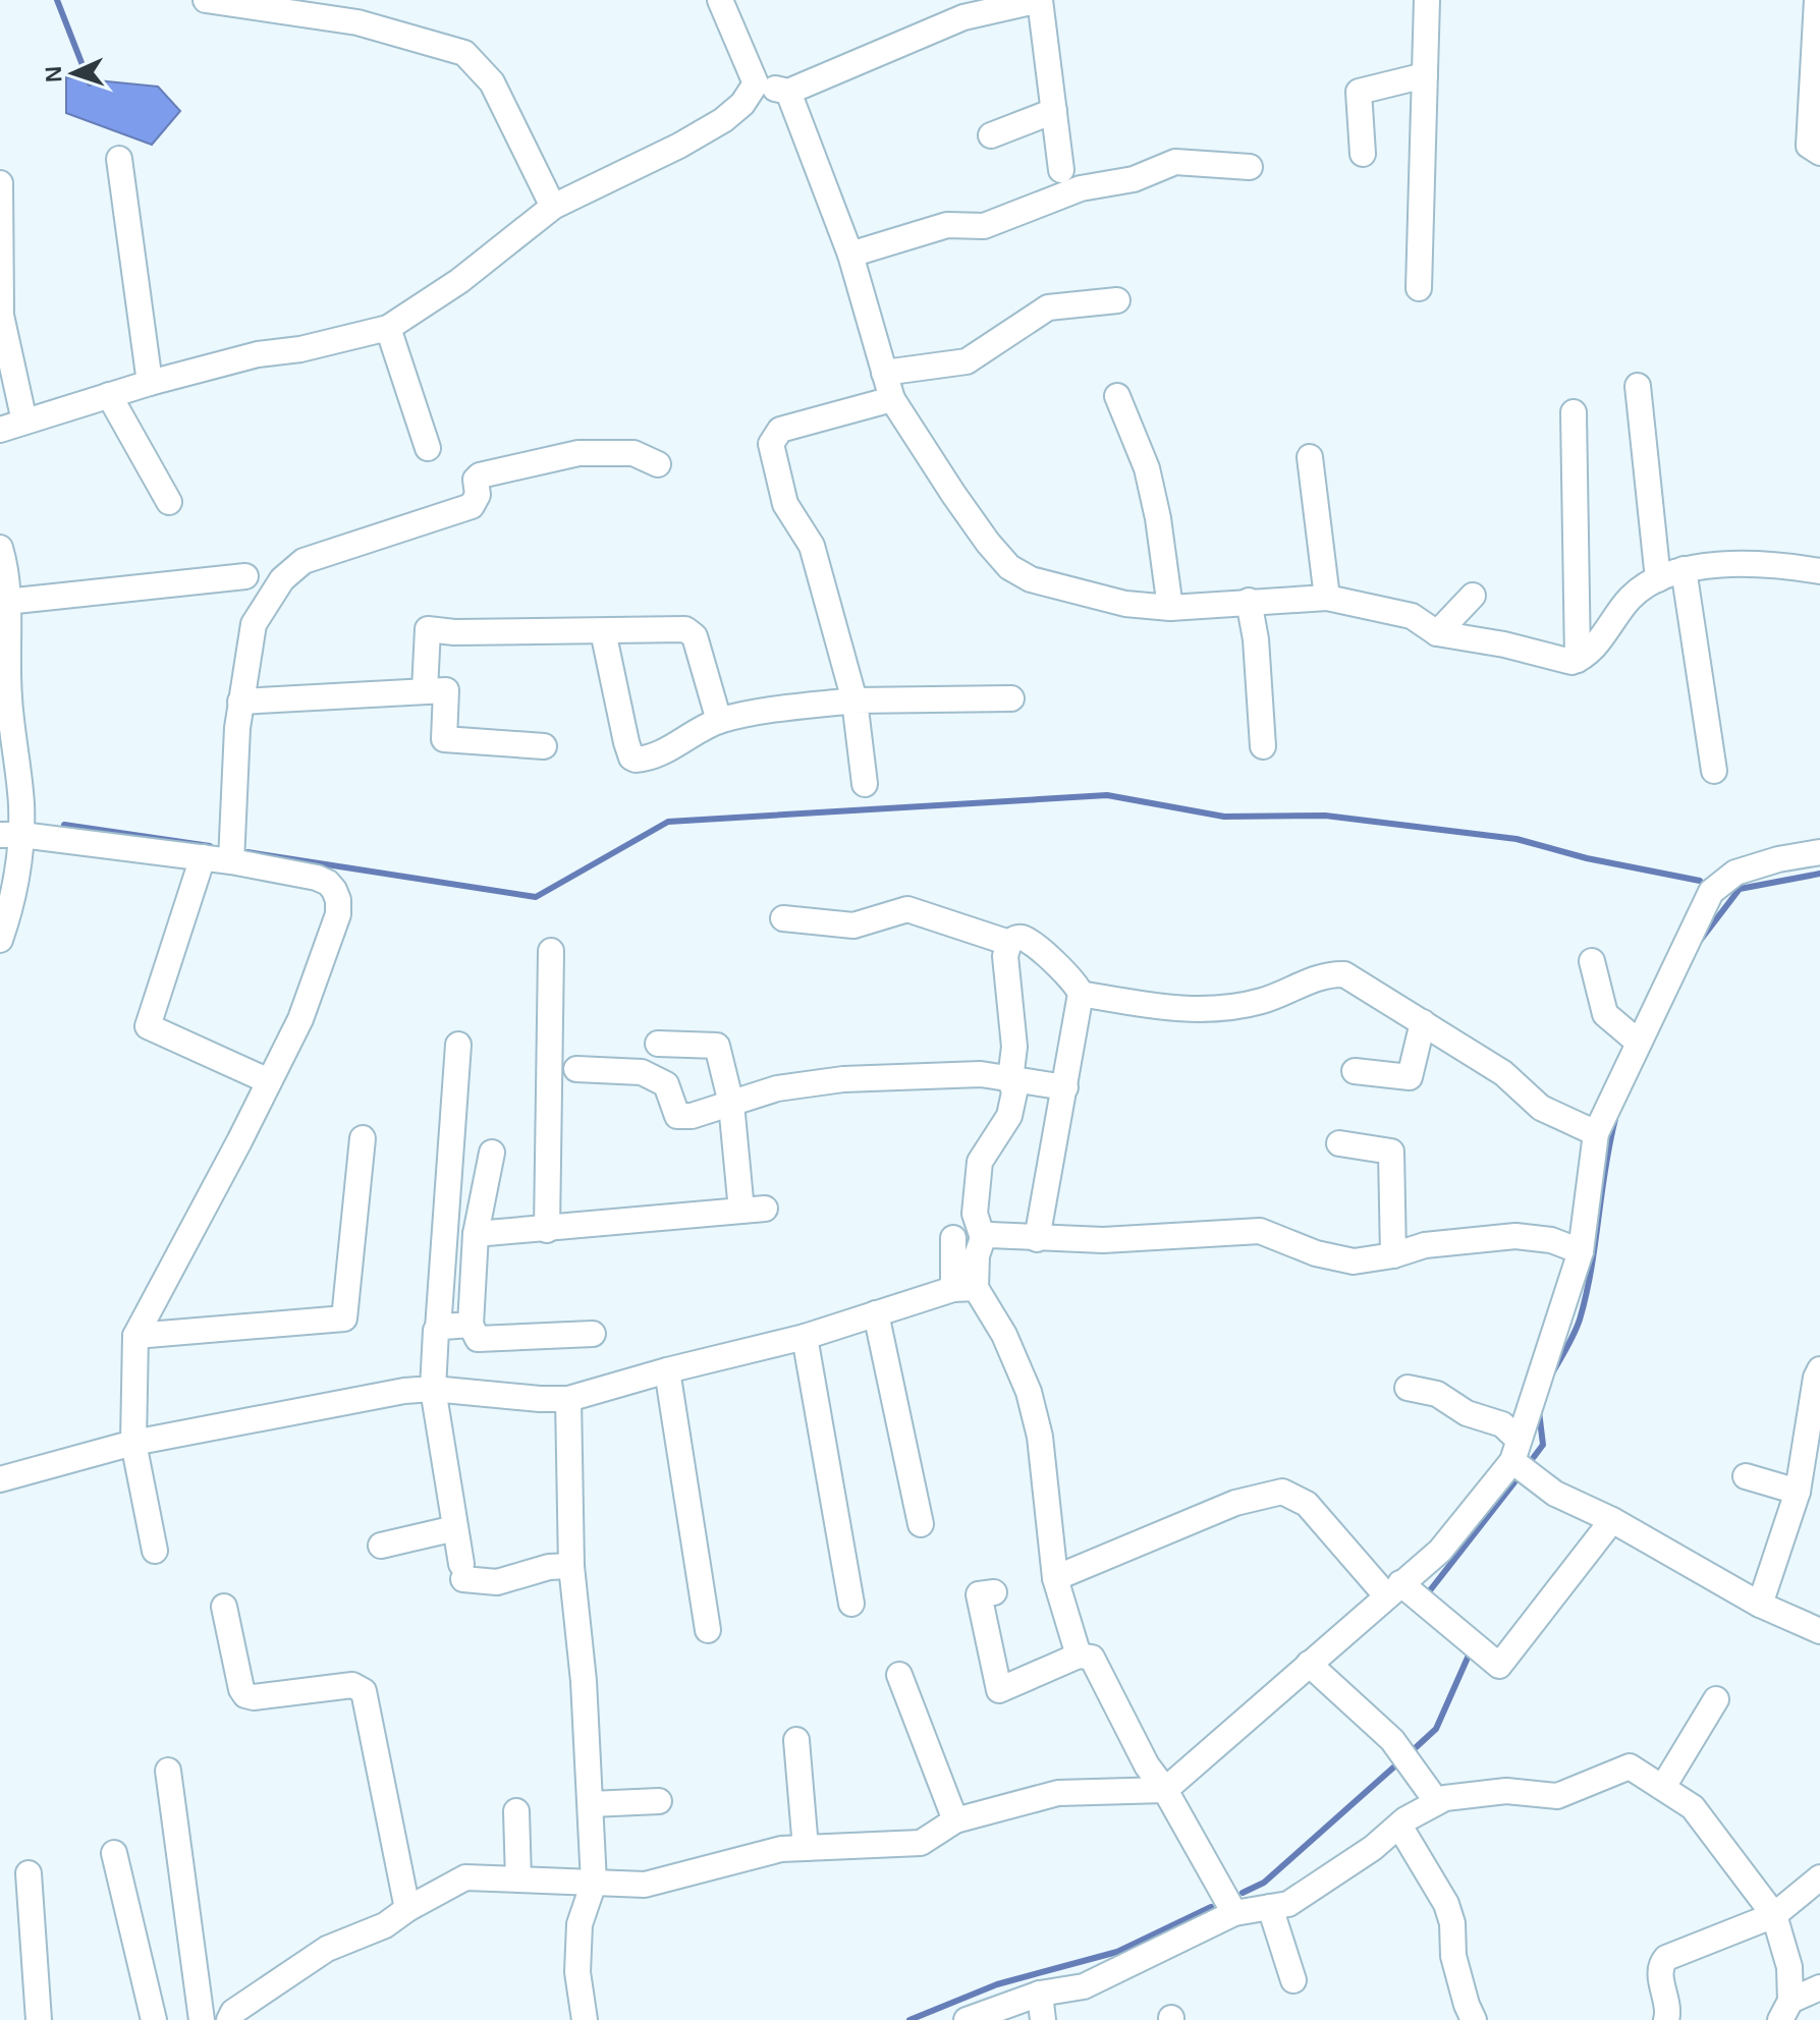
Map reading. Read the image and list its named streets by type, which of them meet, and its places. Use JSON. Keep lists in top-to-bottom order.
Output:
{
  "north": "left"
}
